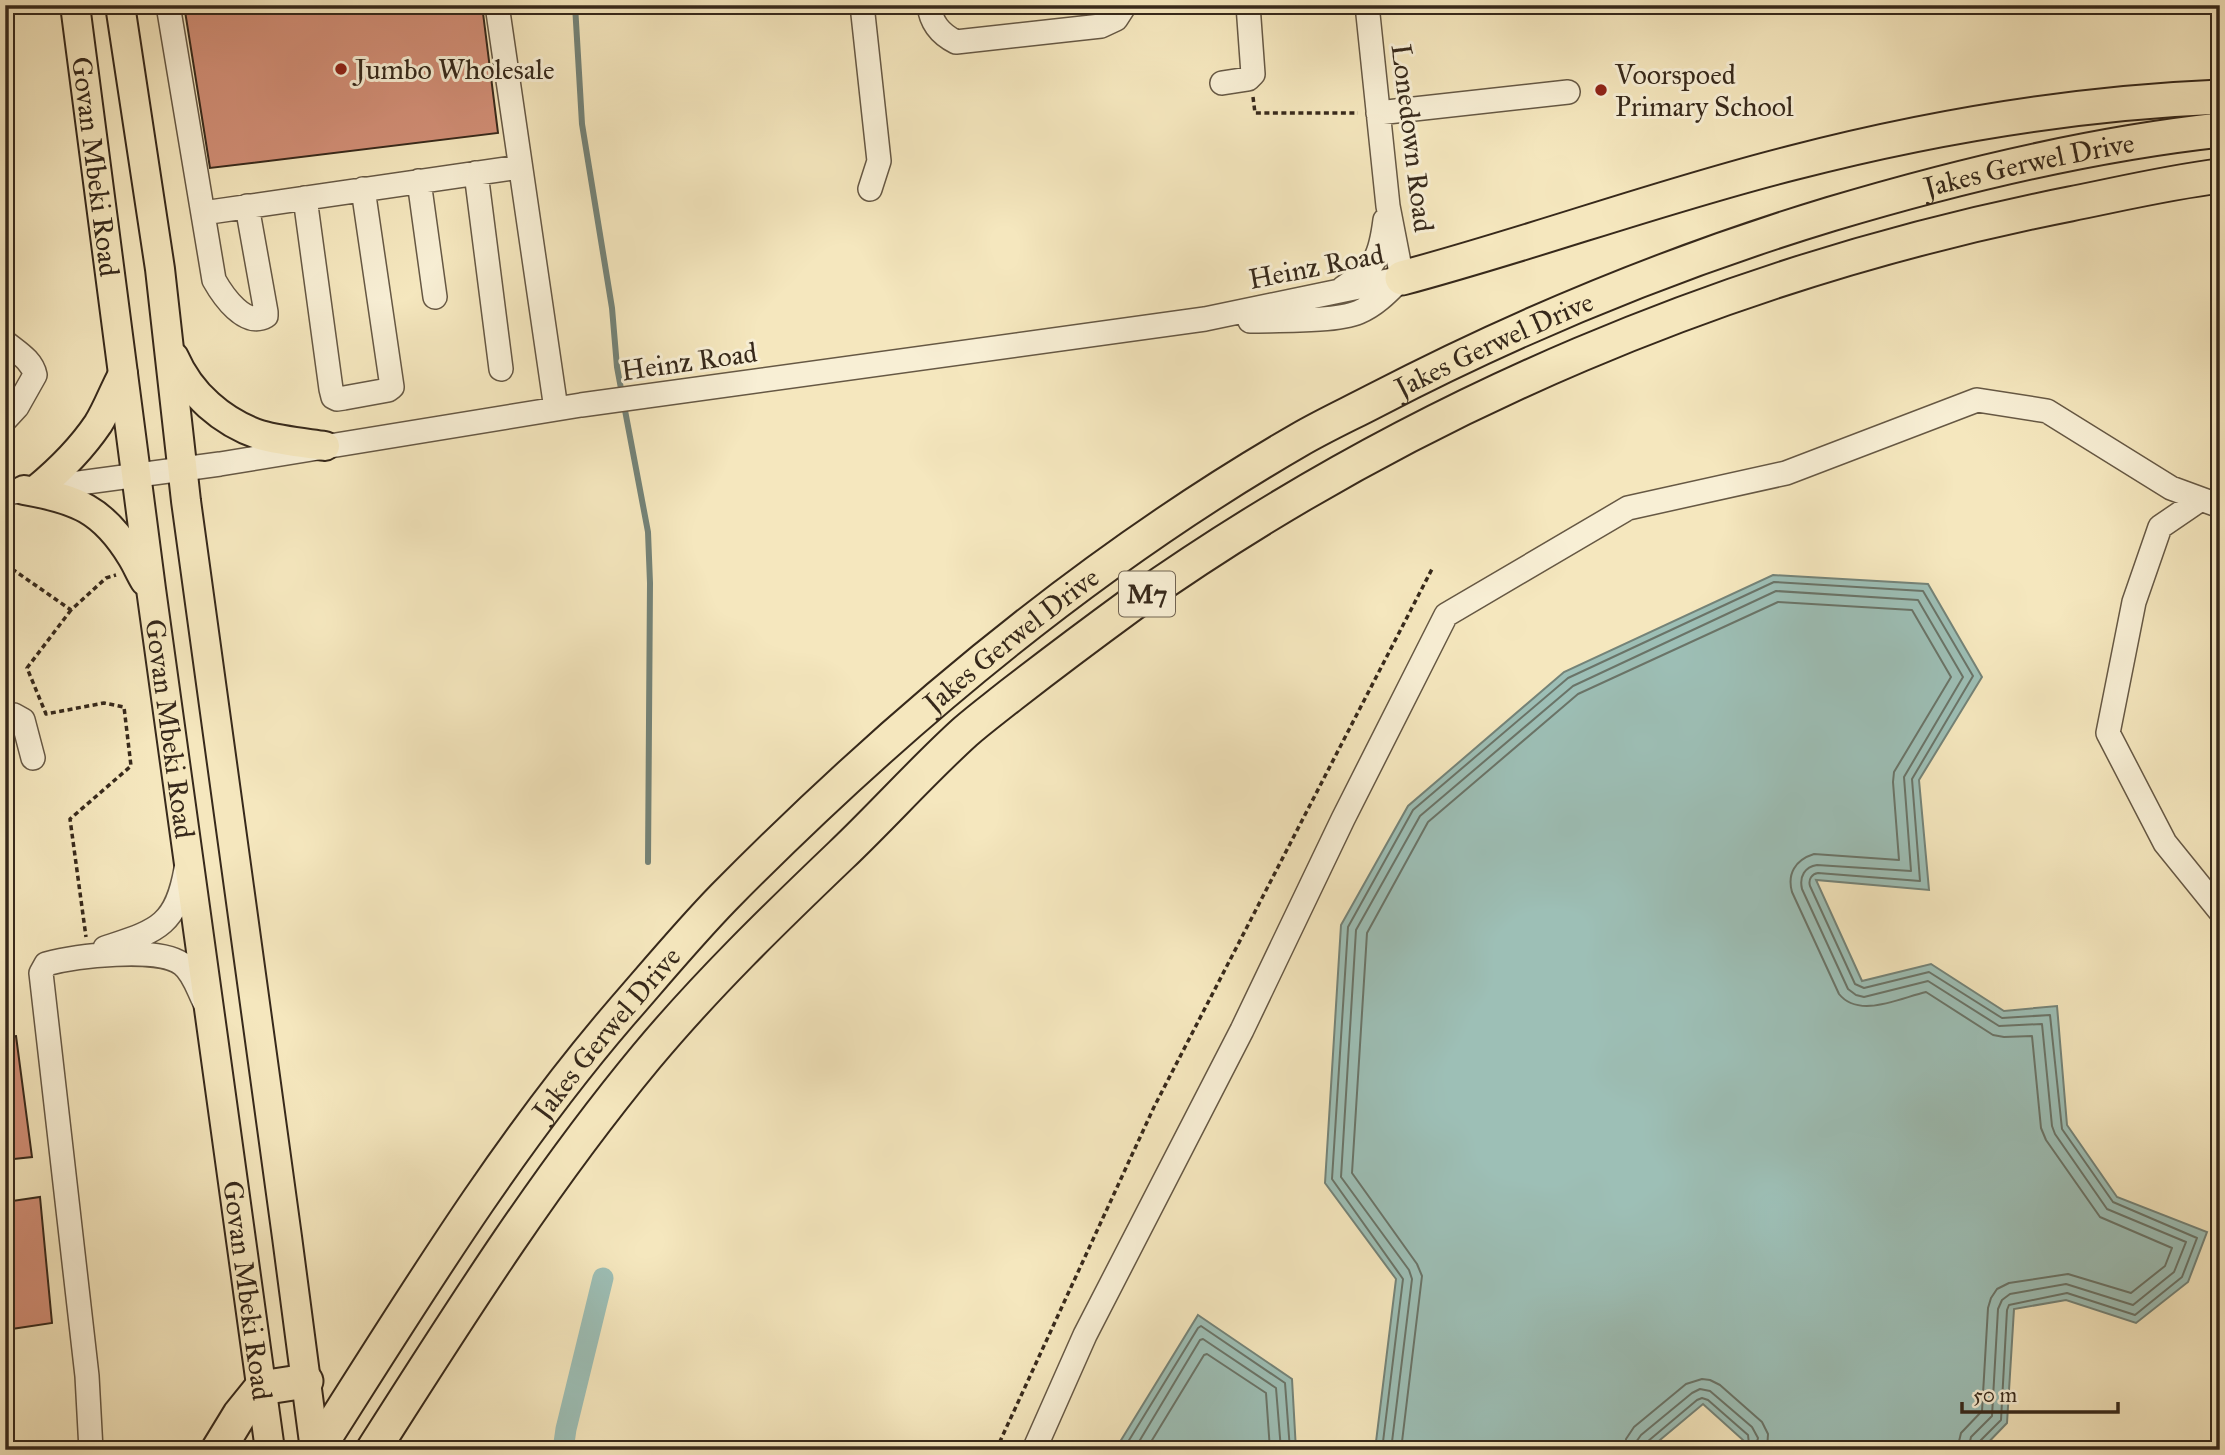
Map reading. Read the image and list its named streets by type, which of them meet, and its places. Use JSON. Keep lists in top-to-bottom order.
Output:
{
  "streets": {
    "highway": ["Jakes Gerwel Drive", "M7"],
    "main road": ["Govan Mbeki Road"],
    "street": ["Lonedown Road", "Heinz Road"]
  },
  "crossings": [
    ["Lonedown Road", "Heinz Road"],
    ["Govan Mbeki Road", "Jakes Gerwel Drive"],
    ["Govan Mbeki Road", "Heinz Road"]
  ],
  "places": ["Jumbo Wholesale", "Voorspoed Primary School"],
  "scale_bar": "50 m"
}
